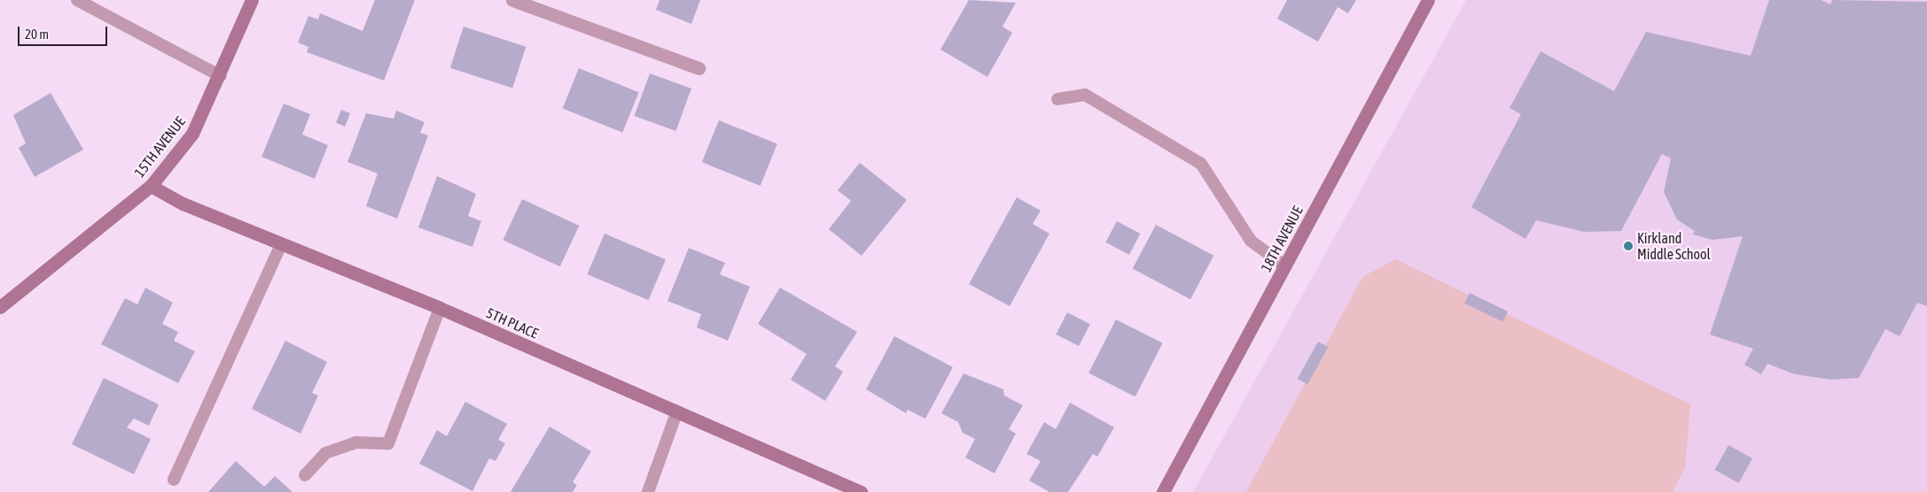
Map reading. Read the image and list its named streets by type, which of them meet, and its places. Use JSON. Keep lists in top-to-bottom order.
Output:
{
  "streets": {
    "street": ["15TH AVENUE", "18TH AVENUE", "5TH PLACE"]
  },
  "crossings": [
    ["15TH AVENUE", "5TH PLACE"]
  ],
  "places": ["Kirkland Middle School"],
  "scale_bar": "20 m"
}
